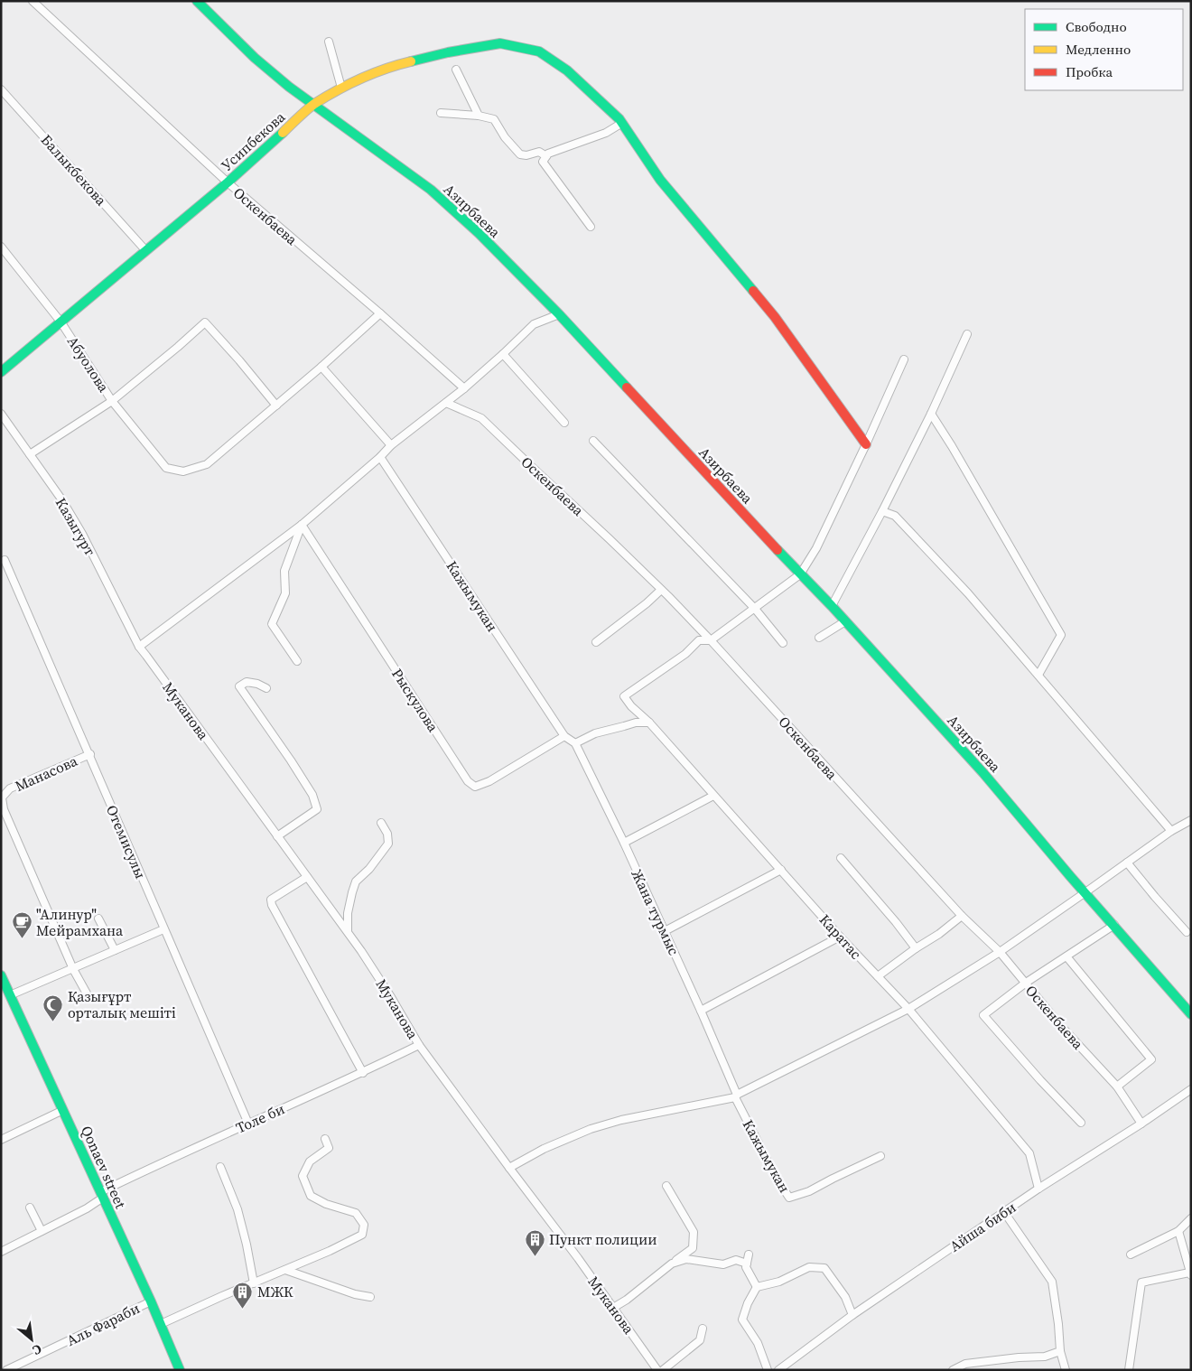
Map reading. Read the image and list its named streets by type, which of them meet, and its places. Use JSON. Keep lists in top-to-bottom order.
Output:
{
  "streets": {
    "street": [
      "Усипбекова",
      "Балыкбекова",
      "Азирбаева",
      "Оскенбаева",
      "Абуолова",
      "Казыгурт",
      "Кажымукан",
      "Рыскулова",
      "Муканова",
      "Манасова",
      "Отемисулы",
      "Жана турмыс",
      "Каратас",
      "Толе би",
      "Qonaev street",
      "Айша биби",
      "Аль Фараби"
    ]
  },
  "crossings": [
    ["Усипбекова", "Балыкбекова"],
    ["Усипбекова", "Азирбаева"],
    ["Усипбекова", "Оскенбаева"],
    ["Усипбекова", "Абуолова"],
    ["Оскенбаева", "Каратас"],
    ["Оскенбаева", "Айша биби"],
    ["Казыгурт", "Муканова"],
    ["Кажымукан", "Рыскулова"],
    ["Кажымукан", "Жана турмыс"],
    ["Муканова", "Толе би"],
    ["Манасова", "Отемисулы"],
    ["Отемисулы", "Толе би"],
    ["Каратас", "Айша биби"],
    ["Толе би", "Qonaev street"],
    ["Qonaev street", "Аль Фараби"]
  ],
  "places": {
    "cafe": ["\"Алинур\" Мейрамхана"],
    "mosque": ["Қазығұрт орталық мешіті"],
    "building": ["Пункт полиции", "МЖК"]
  },
  "legend": ["Свободно", "Медленно", "Пробка"],
  "north": "bottom right"
}
